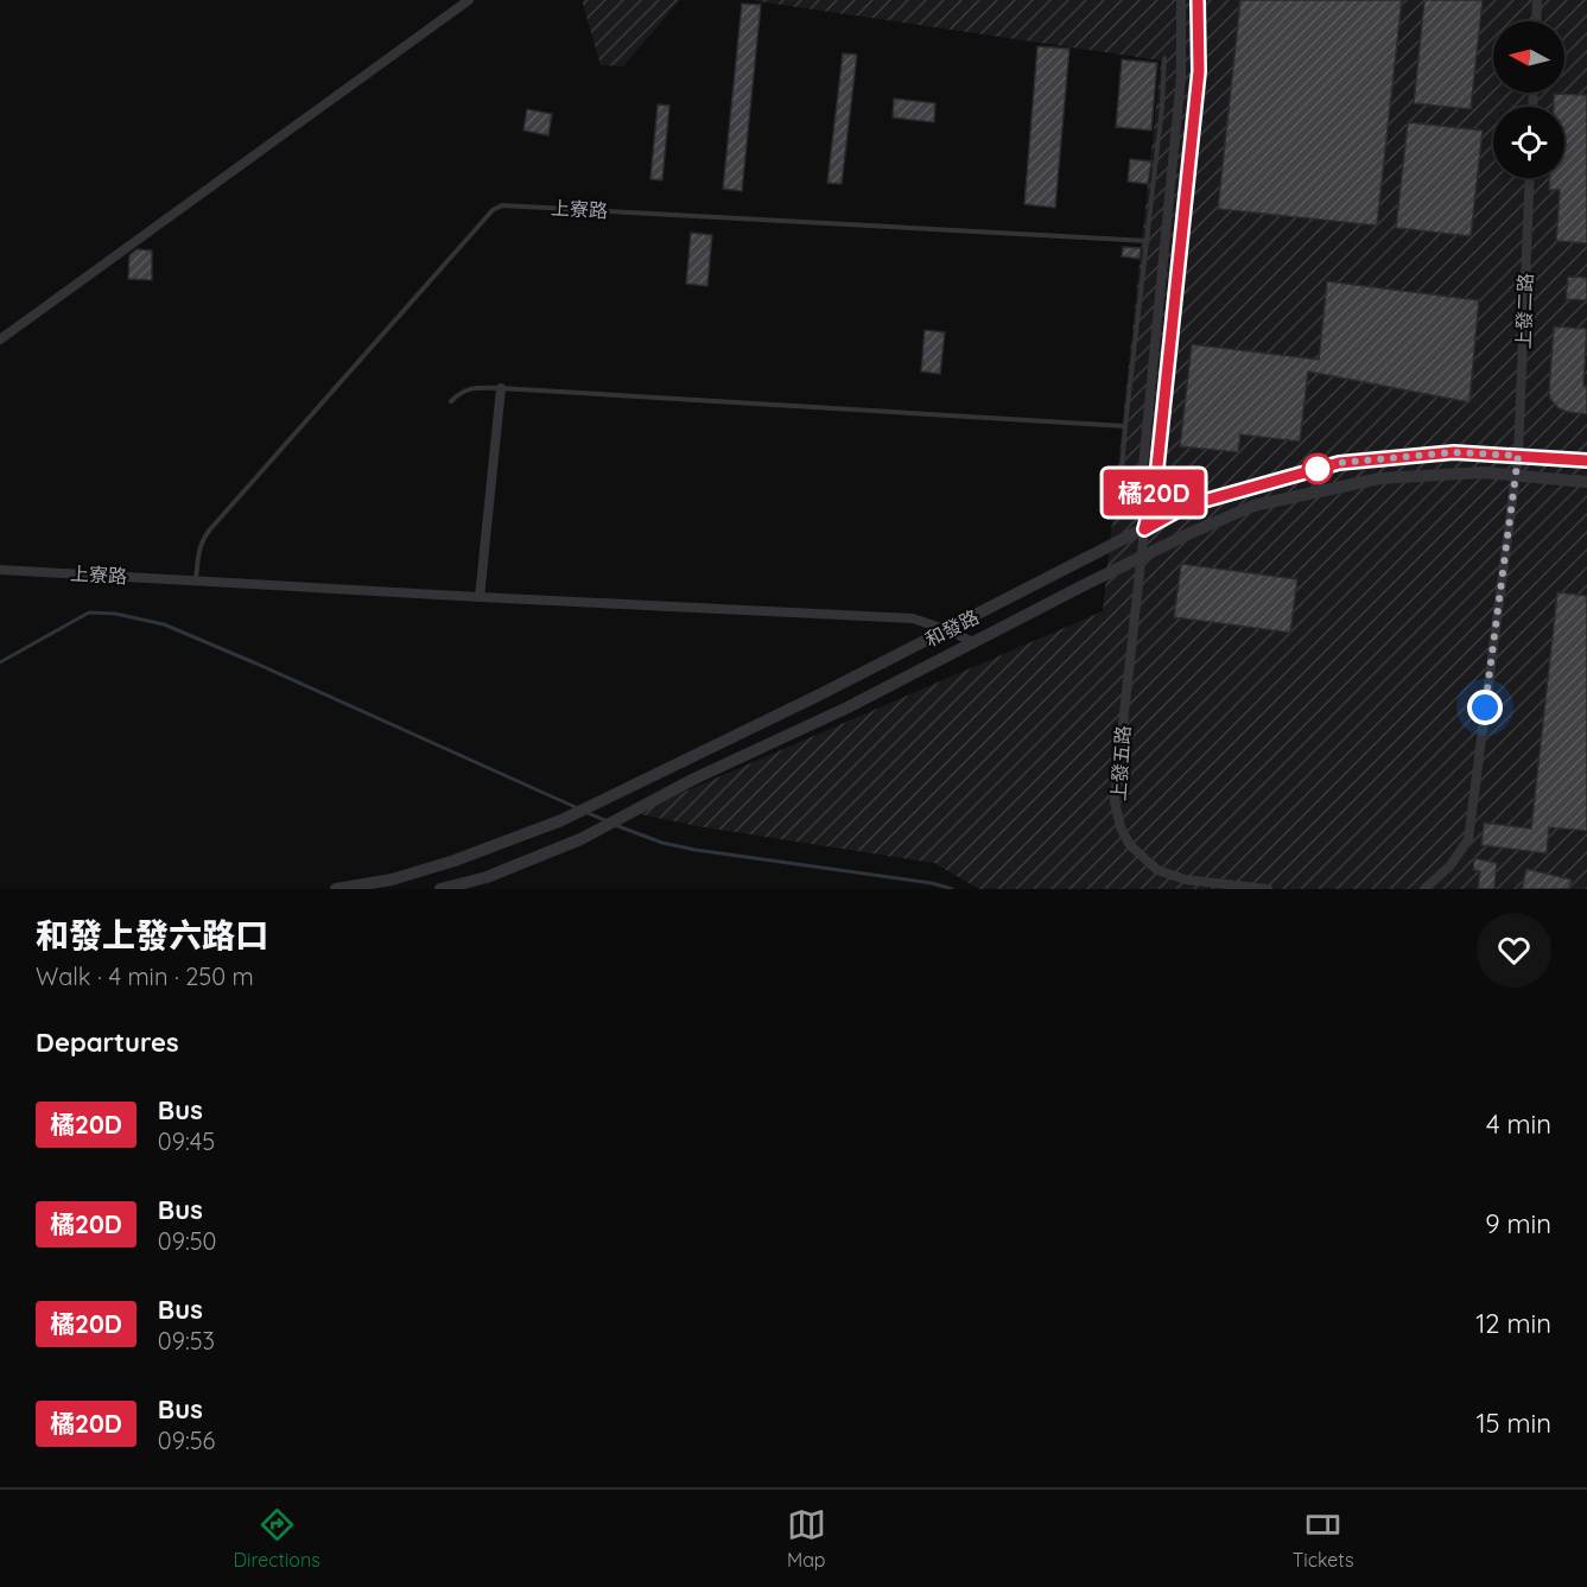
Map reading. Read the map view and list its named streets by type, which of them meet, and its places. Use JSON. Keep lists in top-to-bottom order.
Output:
{
  "streets": {
    "street": [
      "上寮路",
      "上發二路",
      "和發路",
      "上發五路"
    ]
  },
  "crossings": [
    ["上寮路", "和發路"],
    ["上發二路", "和發路"],
    ["和發路", "上發五路"]
  ],
  "lines": ["bus line 橘20D"],
  "north": "left",
  "page": {
    "on_map": "橘20D",
    "heading": [
      ["和發上發六路口", "Walk · 4 min · 250 m"],
      "Departures"
    ],
    "list": [
      {
        "mark": "橘20D",
        "name": "Bus",
        "note": "09:45",
        "value": "4 min"
      },
      {
        "mark": "橘20D",
        "name": "Bus",
        "note": "09:50",
        "value": "9 min"
      },
      {
        "mark": "橘20D",
        "name": "Bus",
        "note": "09:53",
        "value": "12 min"
      },
      {
        "mark": "橘20D",
        "name": "Bus",
        "note": "09:56",
        "value": "15 min"
      }
    ],
    "tabs": ["Directions", "Map", "Tickets"]
  }
}
